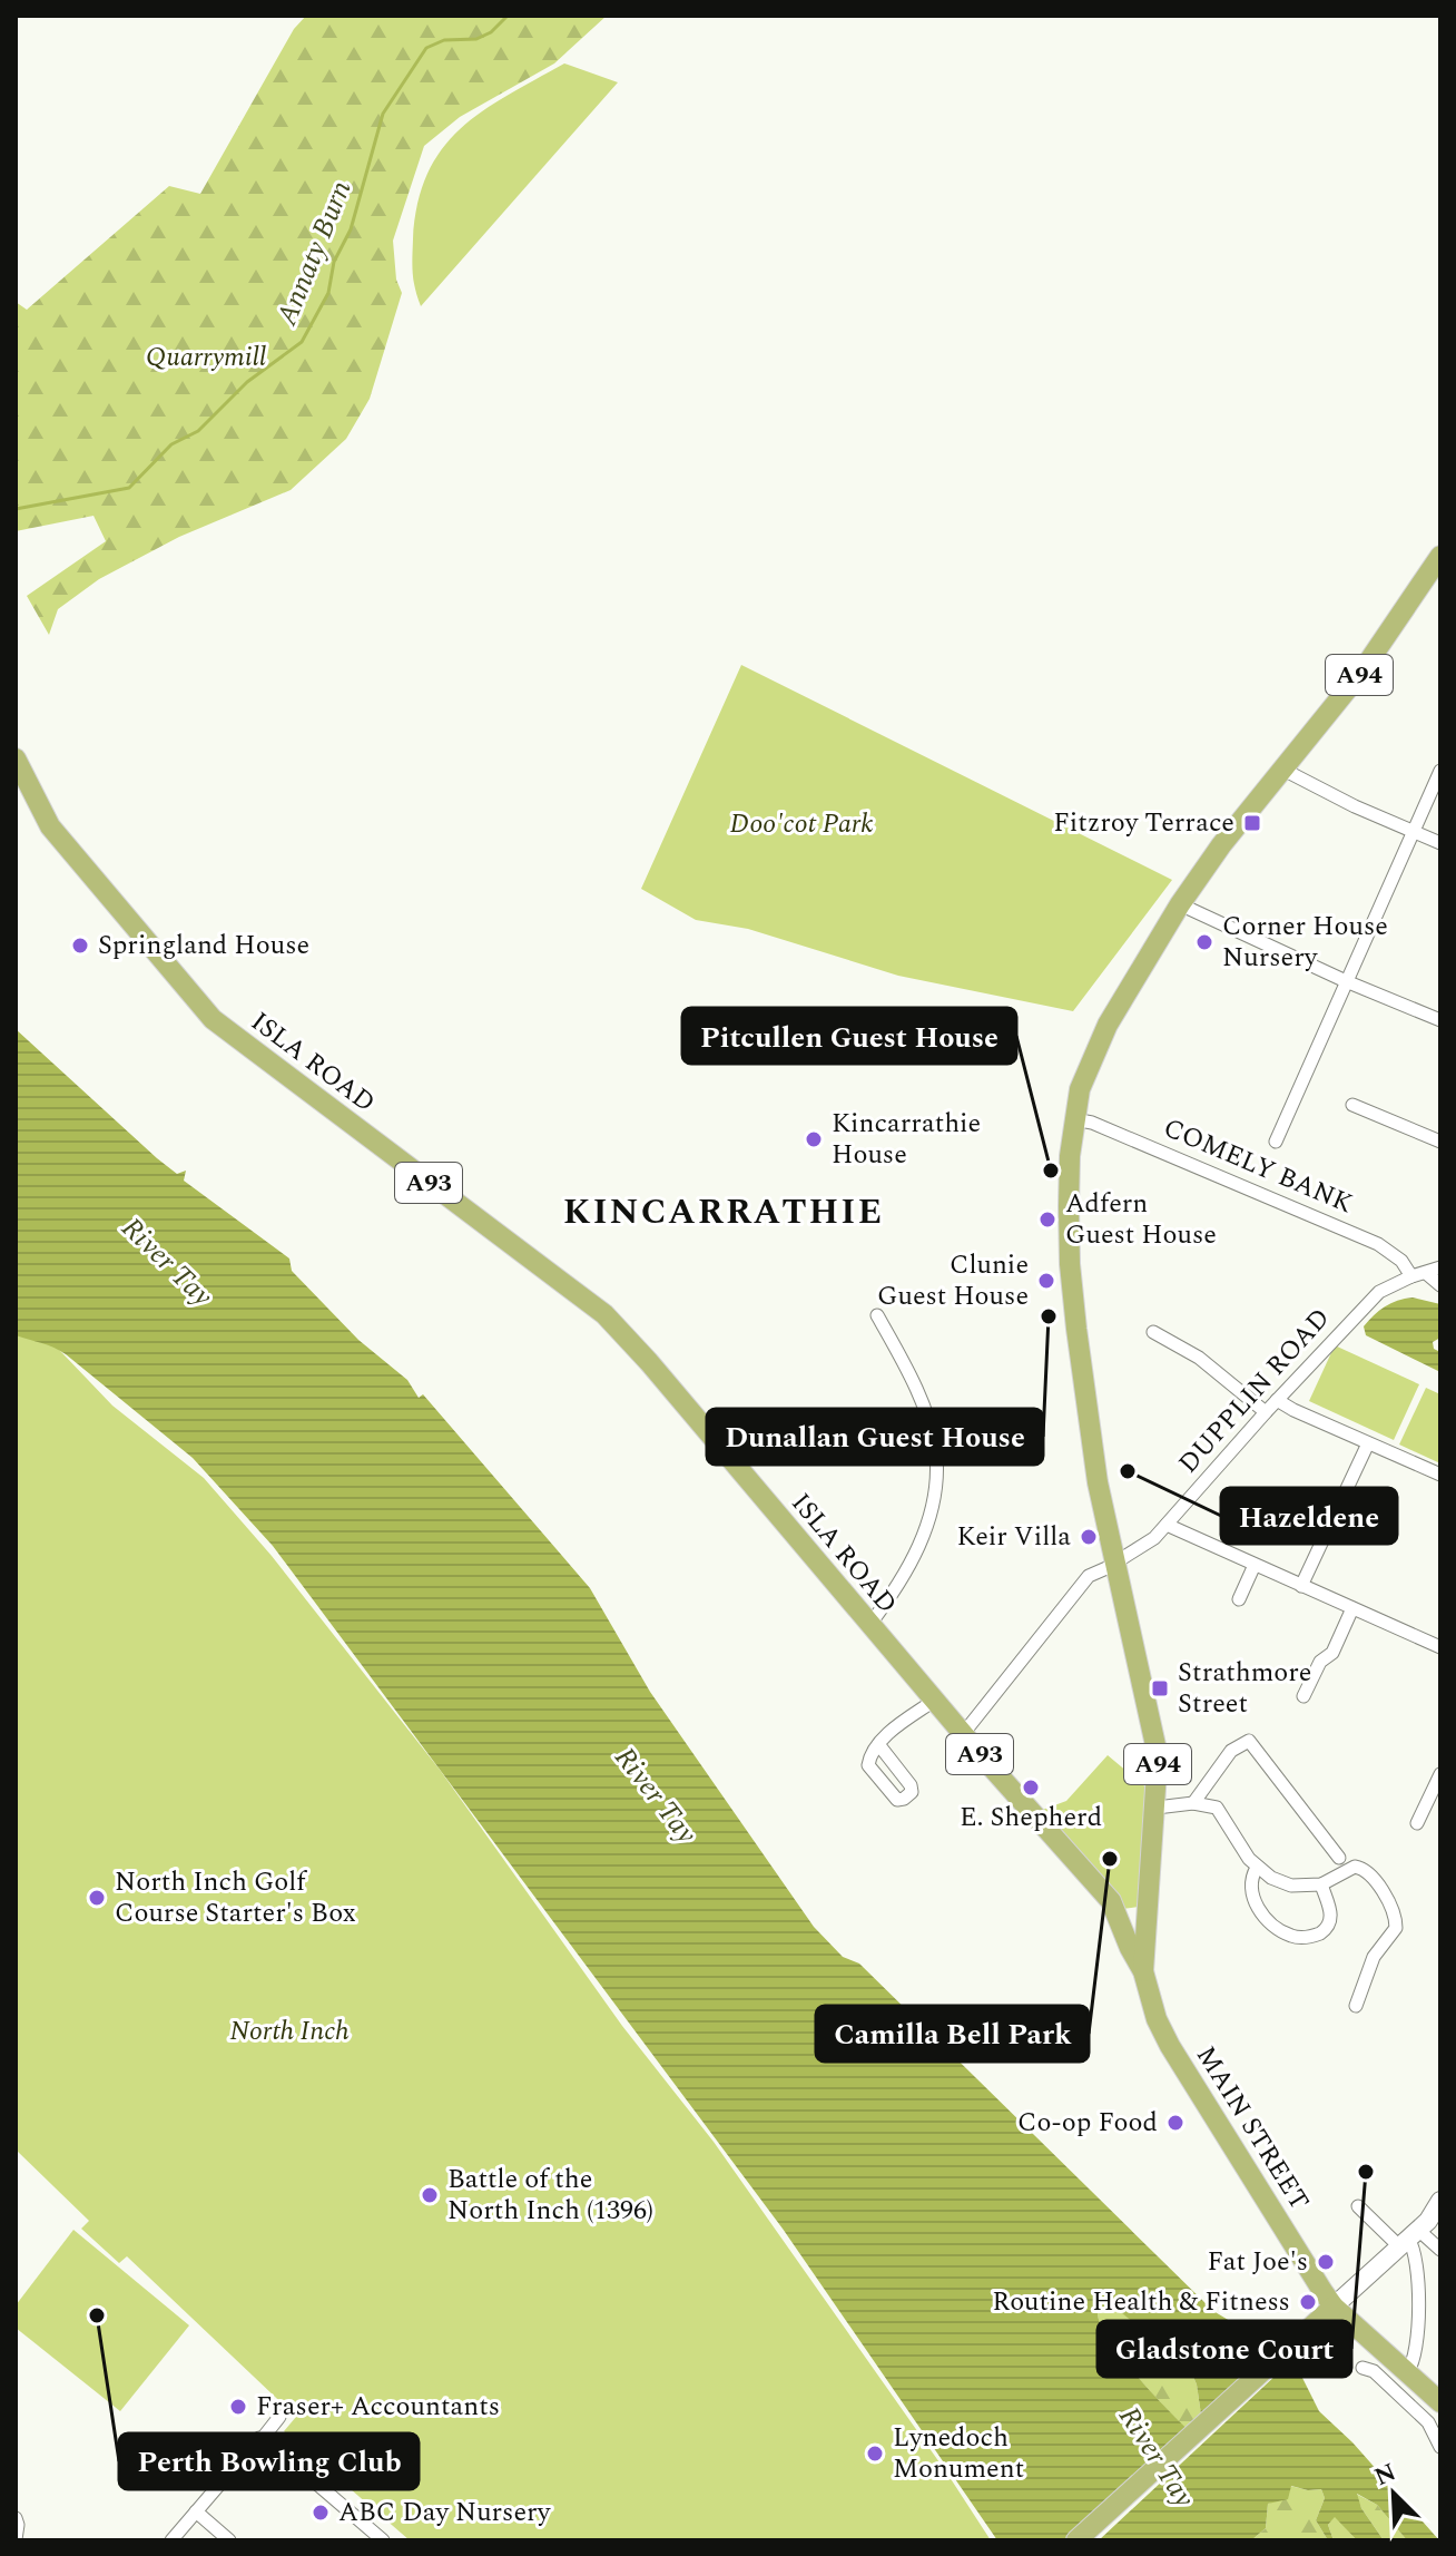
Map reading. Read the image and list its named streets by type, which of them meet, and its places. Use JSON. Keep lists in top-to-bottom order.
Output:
{
  "streets": {
    "main road": [
      "A94",
      "ISLA ROAD",
      "A93",
      "MAIN STREET"
    ],
    "street": ["COMELY BANK", "DUPPLIN ROAD"]
  },
  "crossings": [
    ["A94", "ISLA ROAD"],
    ["A94", "COMELY BANK"],
    ["A94", "DUPPLIN ROAD"],
    ["A94", "MAIN STREET"],
    ["ISLA ROAD", "DUPPLIN ROAD"],
    ["ISLA ROAD", "MAIN STREET"],
    ["COMELY BANK", "DUPPLIN ROAD"]
  ],
  "districts": ["KINCARRATHIE"],
  "water": ["Annaty Burn", "River Tay"],
  "parks": ["Quarrymill", "Doo'cot Park", "North Inch"],
  "places": {
    "transit": ["Fitzroy Terrace", "Strathmore Street"],
    "other": [
      "Corner House Nursery",
      "Springland House",
      "Kincarrathie House",
      "Pitcullen Guest House",
      "Adfern Guest House",
      "Clunie Guest House",
      "Dunallan Guest House",
      "Hazeldene",
      "Keir Villa",
      "E. Shepherd",
      "Camilla Bell Park",
      "North Inch Golf Course Starter's Box",
      "Co-op Food",
      "Gladstone Court",
      "Battle of the North Inch (1396)",
      "Fat Joe's",
      "Routine Health & Fitness",
      "Perth Bowling Club",
      "Fraser+ Accountants",
      "Lynedoch Monument",
      "ABC Day Nursery"
    ]
  },
  "north": "top left"
}
